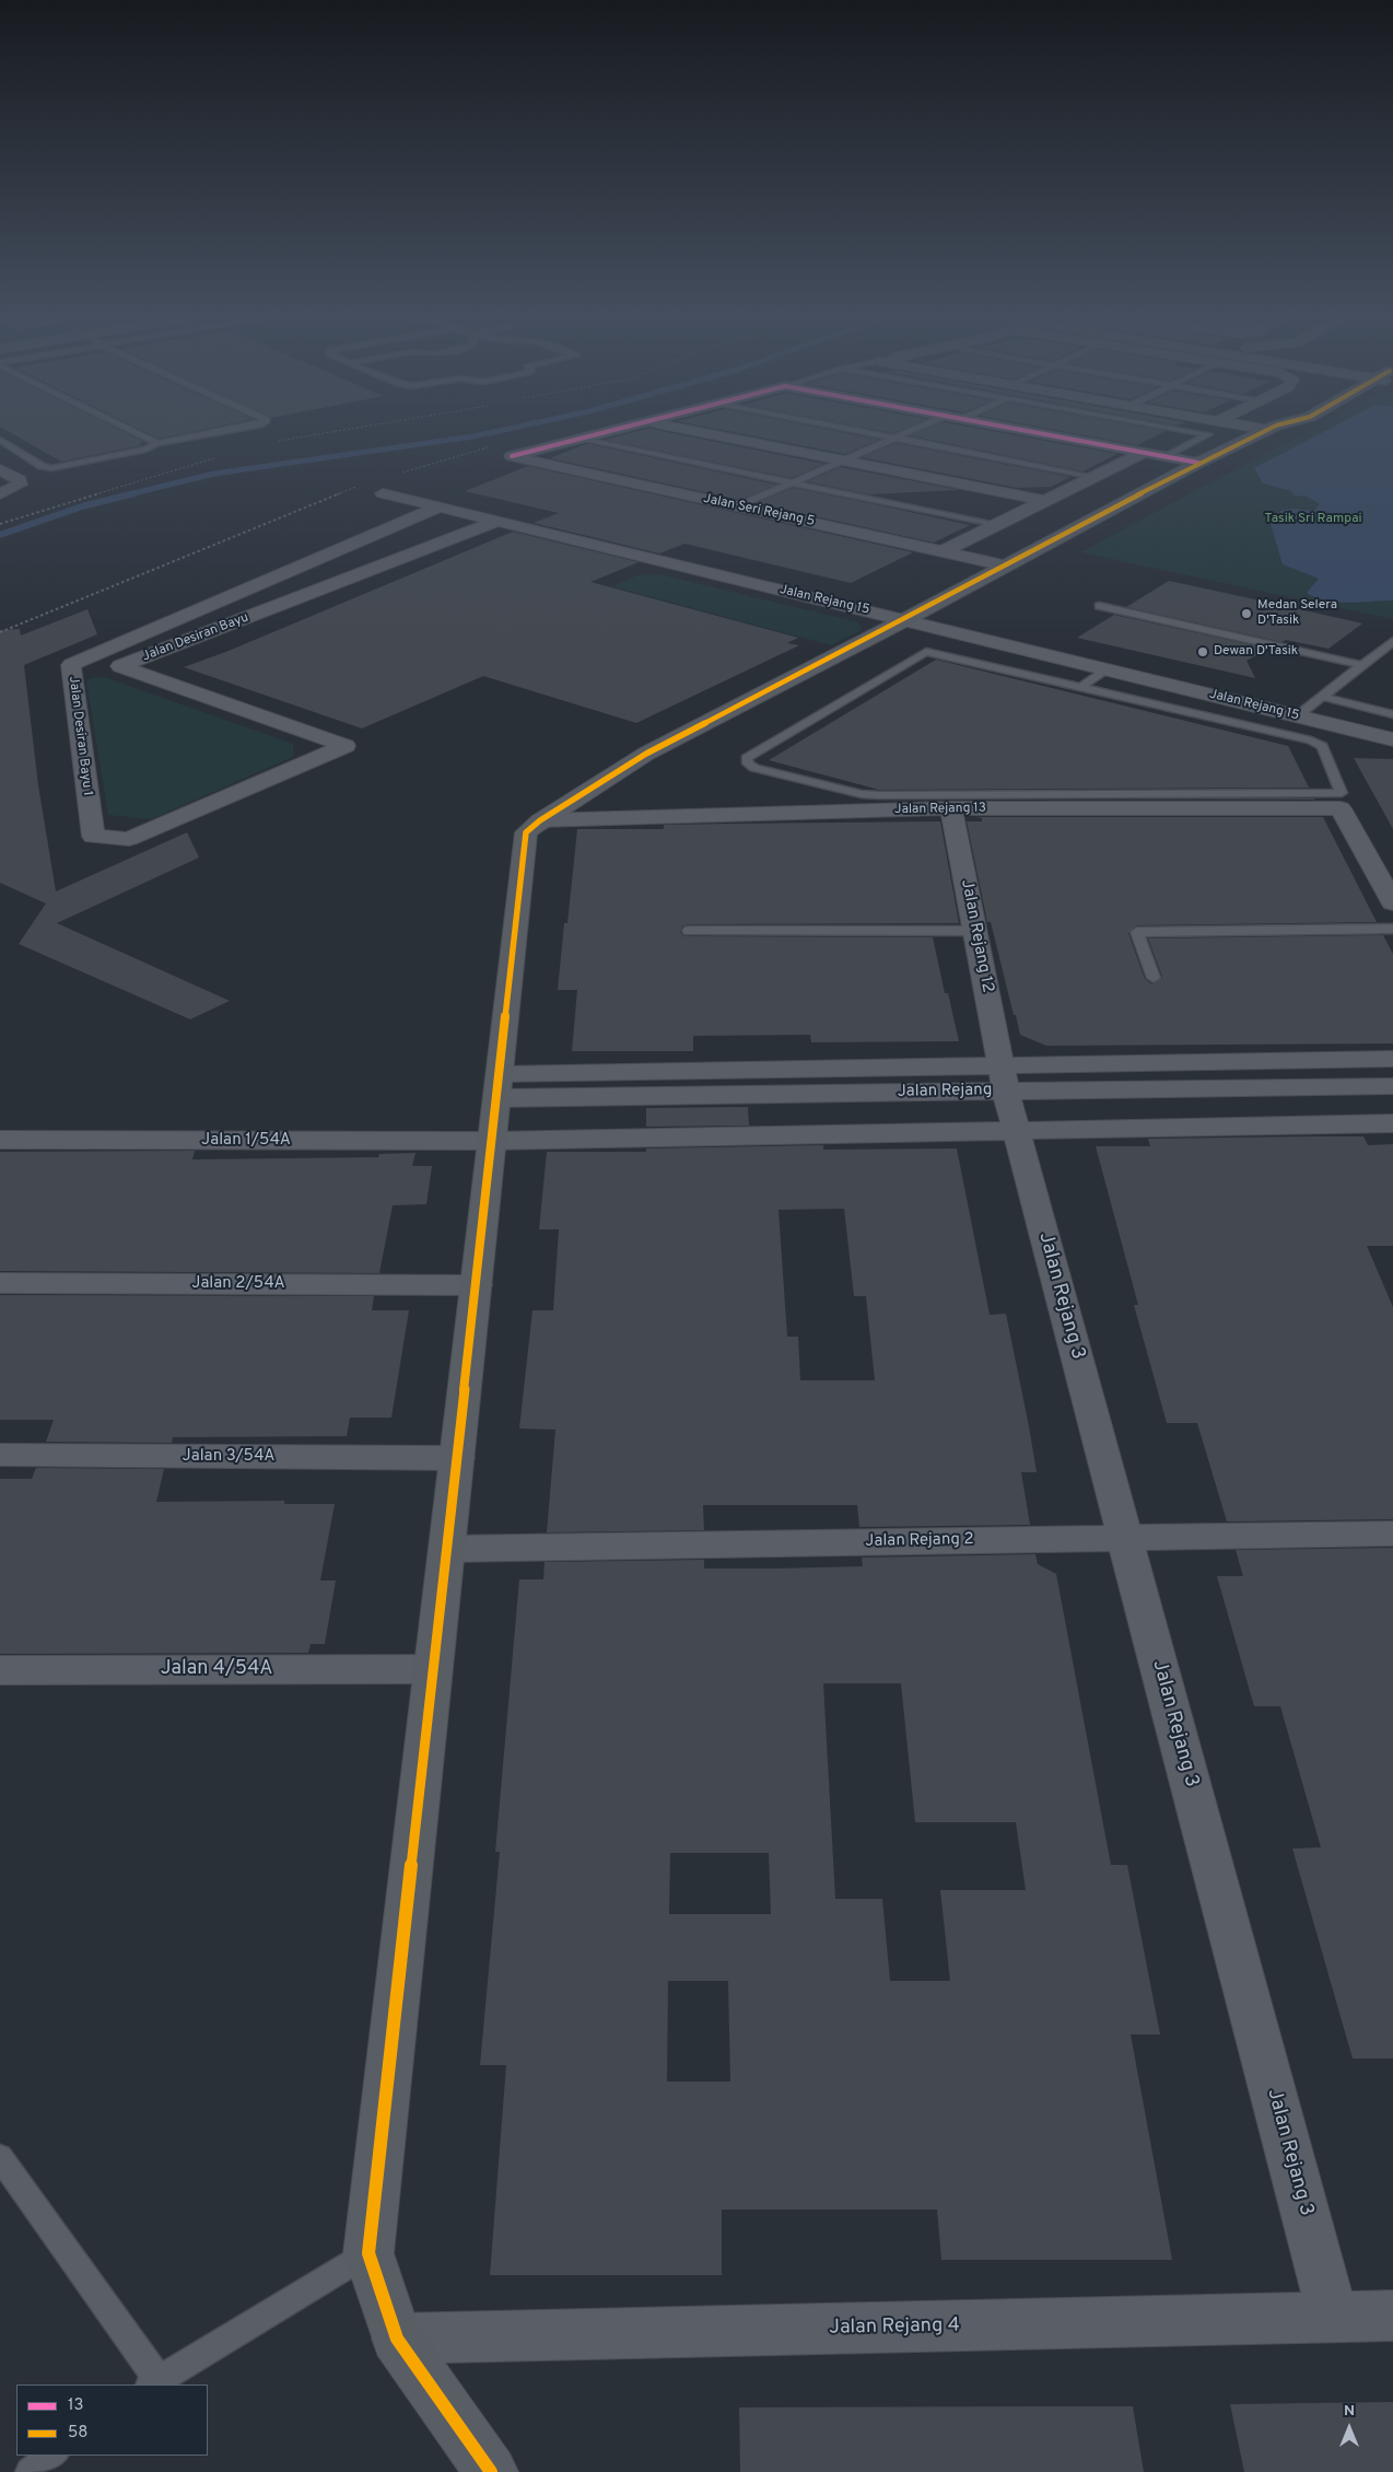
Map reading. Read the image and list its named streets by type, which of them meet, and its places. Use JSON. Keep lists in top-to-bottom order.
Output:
{
  "streets": {
    "street": [
      "Jalan Seri Rejang 5",
      "Jalan Rejang 15",
      "Jalan Desiran Bayu",
      "Jalan Desiran Bayu 1",
      "Jalan Rejang 13",
      "Jalan Rejang 12",
      "Jalan Rejang",
      "Jalan 1/54A",
      "Jalan 2/54A",
      "Jalan Rejang 3",
      "Jalan 3/54A",
      "Jalan Rejang 2",
      "Jalan 4/54A",
      "Jalan Rejang 4"
    ]
  },
  "crossings": [
    ["Jalan Rejang 15", "Jalan Desiran Bayu"],
    ["Jalan Rejang 15", "Jalan Desiran Bayu 1"],
    ["Jalan Desiran Bayu", "Jalan Desiran Bayu 1"],
    ["Jalan Rejang 13", "Jalan Rejang 12"],
    ["Jalan Rejang 12", "Jalan Rejang"],
    ["Jalan Rejang 12", "Jalan 1/54A"],
    ["Jalan Rejang 12", "Jalan Rejang 3"],
    ["Jalan 1/54A", "Jalan Rejang 3"],
    ["Jalan Rejang 3", "Jalan Rejang 2"],
    ["Jalan Rejang 3", "Jalan Rejang 4"]
  ],
  "parks": ["Tasik Sri Rampai"],
  "places": ["Medan Selera D'Tasik", "Dewan D'Tasik"],
  "lines": ["transit line 13", "transit line 58"],
  "legend": ["13", "58"],
  "north": "top"
}
